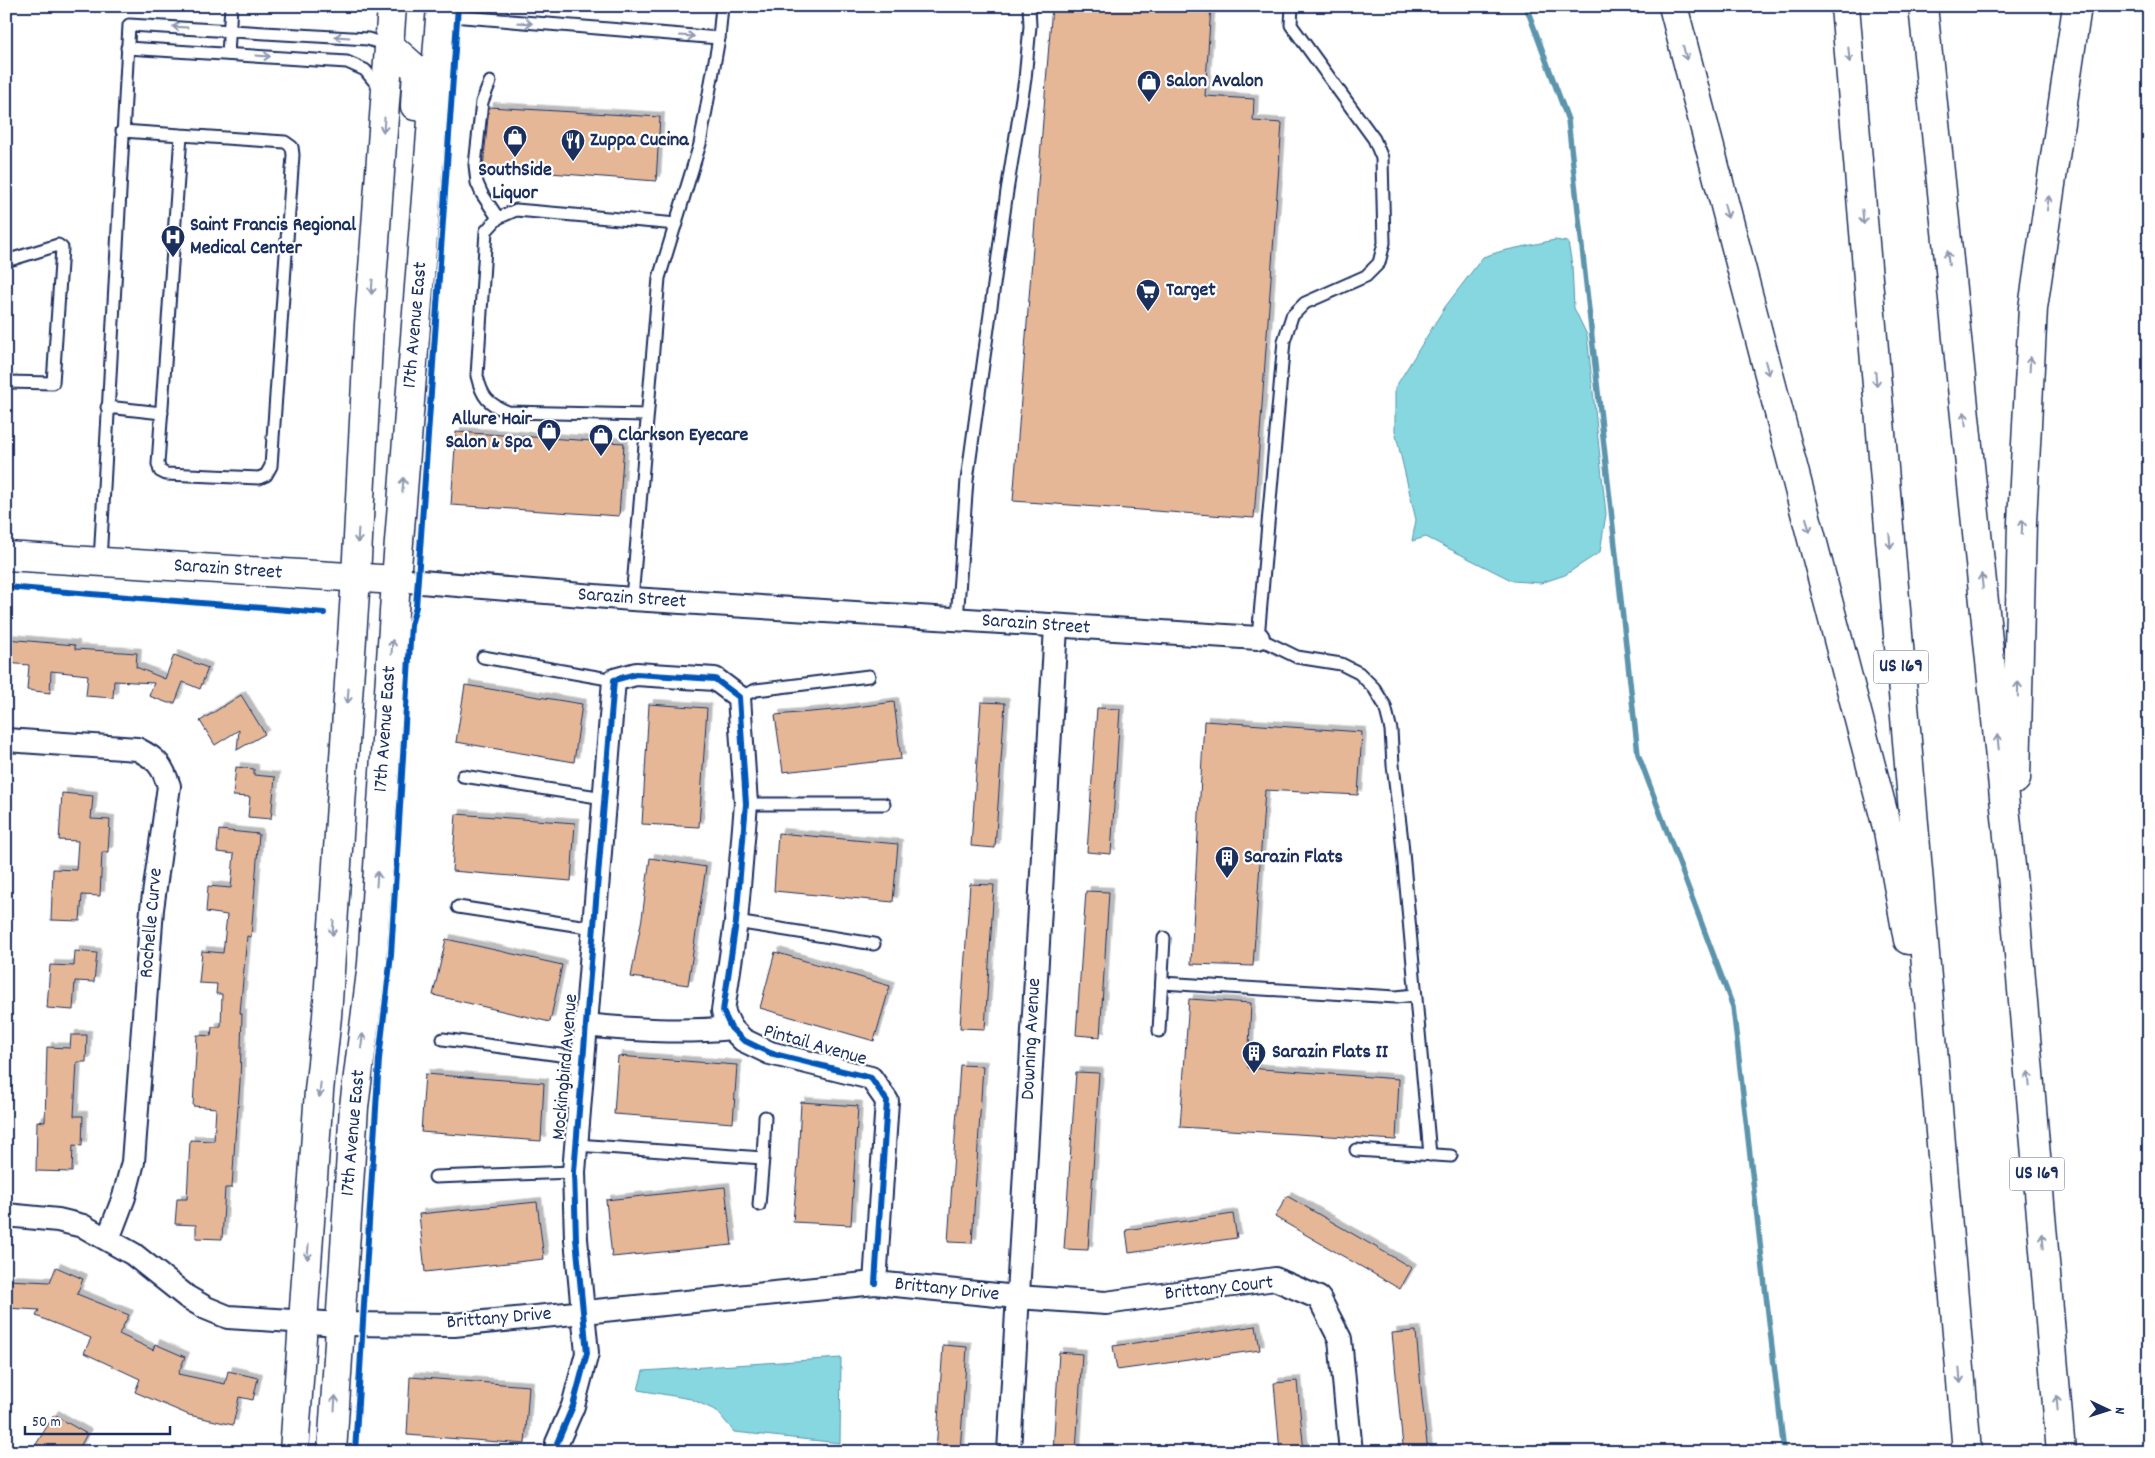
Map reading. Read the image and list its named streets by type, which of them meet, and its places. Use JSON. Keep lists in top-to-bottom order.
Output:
{
  "streets": {
    "main road": ["17th Avenue East", "Sarazin Street", "US 169"],
    "street": [
      "Rochelle Curve",
      "Downing Avenue",
      "Pintail Avenue",
      "Mockingbird Avenue",
      "Brittany Court",
      "Brittany Drive"
    ]
  },
  "crossings": [
    ["17th Avenue East", "Sarazin Street"],
    ["17th Avenue East", "Brittany Drive"],
    ["Sarazin Street", "Downing Avenue"],
    ["Rochelle Curve", "Brittany Drive"],
    ["Downing Avenue", "Brittany Court"],
    ["Downing Avenue", "Brittany Drive"],
    ["Pintail Avenue", "Mockingbird Avenue"],
    ["Pintail Avenue", "Brittany Drive"],
    ["Mockingbird Avenue", "Brittany Drive"],
    ["Brittany Court", "Brittany Drive"]
  ],
  "places": {
    "shop": [
      "Salon Avalon",
      "SouthSide Liquor",
      "Allure Hair Salon & Spa",
      "Clarkson Eyecare"
    ],
    "restaurant": ["Zuppa Cucina"],
    "hospital": ["Saint Francis Regional Medical Center"],
    "supermarket": ["Target"],
    "building": ["Sarazin Flats", "Sarazin Flats II"]
  },
  "scale_bar": "50 m",
  "north": "right"
}
